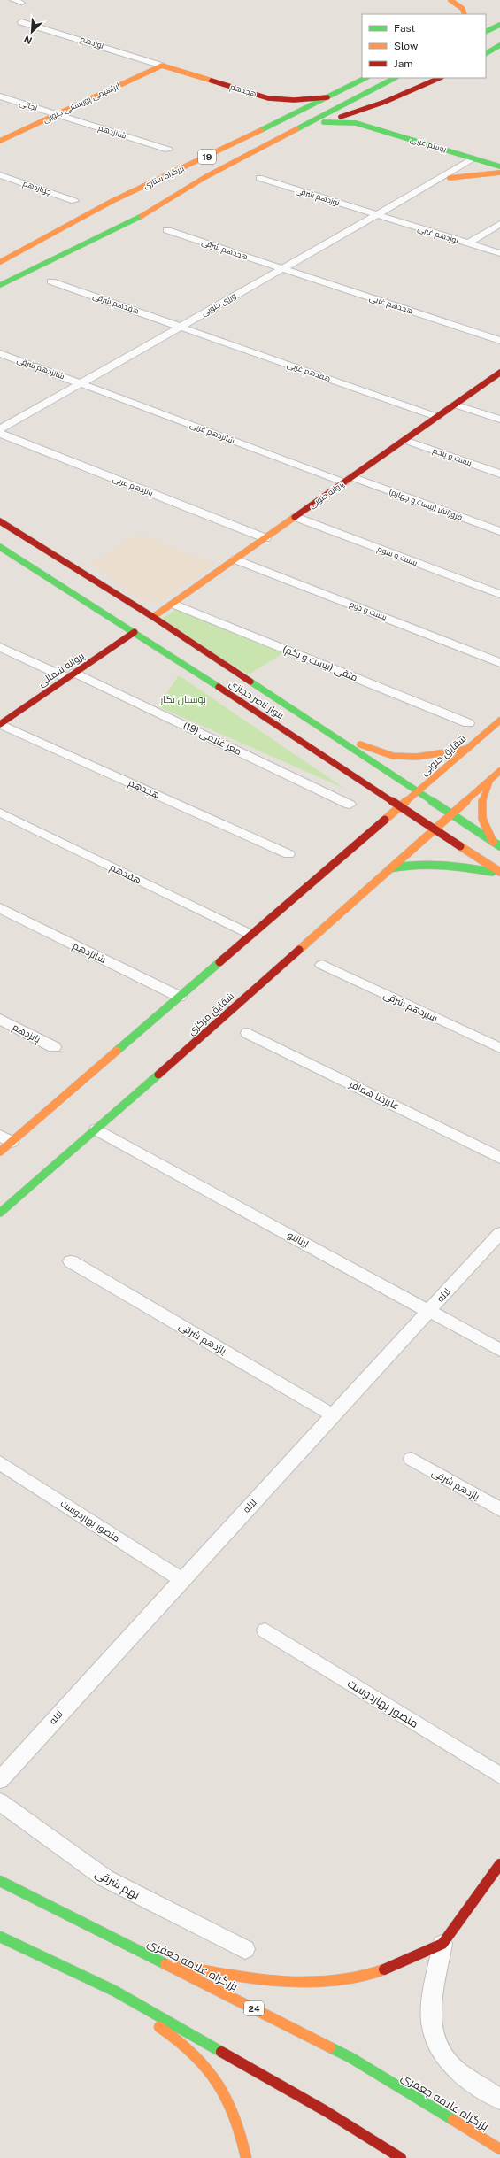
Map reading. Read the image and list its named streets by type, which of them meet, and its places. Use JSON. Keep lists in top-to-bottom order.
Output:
{
  "streets": {
    "main road": [
      "هجدهم",
      "ابراهیمی پوربسابی جنوبی",
      "بیستم غربی",
      "19",
      "بزرگراه ستاری",
      "پروانه جنوبی",
      "پروانه شمالی",
      "بلوار ناصر حجازی",
      "شقایق جنوبی",
      "شقایق مرکزی",
      "بزرگراه علامه جعفری",
      "24"
    ],
    "street": [
      "نوزدهم",
      "نجاتی",
      "شانزدهم",
      "چهاردهم",
      "نوزدهم شرقی",
      "نوزدهم غربی",
      "هجدهم شرقی",
      "هفدهم شرقی",
      "ورزی جنوبی",
      "هجدهم غربی",
      "شانزدهم شرقی",
      "هفدهم غربی",
      "شانزدهم غربی",
      "بیست و پنجم",
      "پانزدهم غربی",
      "فروزانفر (بیست و چهارم)",
      "بیست و سوم",
      "بیست و دوم",
      "متقی (بیست و یکم)",
      "معز غلامی (19)",
      "هفدهم",
      "سیزدهم شرقی",
      "پانزدهم",
      "علیرضا همافر",
      "اینانلو",
      "لاله",
      "یازدهم شرقی",
      "منصور بهاردوست",
      "نهم شرقی"
    ]
  },
  "crossings": [
    ["نوزدهم", "هجدهم"],
    ["نوزدهم", "ابراهیمی پوربسابی جنوبی"],
    ["هجدهم", "ابراهیمی پوربسابی جنوبی"],
    ["هجدهم", "بزرگراه ستاری"],
    ["هجدهم", "پروانه شمالی"],
    ["ابراهیمی پوربسابی جنوبی", "نجاتی"],
    ["ابراهیمی پوربسابی جنوبی", "شانزدهم"],
    ["نجاتی", "شانزدهم"],
    ["بیستم غربی", "19"],
    ["بیستم غربی", "ورزی جنوبی"],
    ["نوزدهم شرقی", "نوزدهم غربی"],
    ["نوزدهم شرقی", "ورزی جنوبی"],
    ["نوزدهم غربی", "ورزی جنوبی"],
    ["هجدهم شرقی", "ورزی جنوبی"],
    ["هجدهم شرقی", "هجدهم غربی"],
    ["هفدهم شرقی", "ورزی جنوبی"],
    ["هفدهم شرقی", "هفدهم غربی"],
    ["ورزی جنوبی", "هجدهم غربی"],
    ["ورزی جنوبی", "شانزدهم شرقی"],
    ["ورزی جنوبی", "هفدهم غربی"],
    ["ورزی جنوبی", "شانزدهم غربی"],
    ["شانزدهم شرقی", "شانزدهم غربی"],
    ["هفدهم غربی", "پروانه جنوبی"],
    ["شانزدهم غربی", "پروانه جنوبی"],
    ["شانزدهم غربی", "فروزانفر (بیست و چهارم)"],
    ["بیست و پنجم", "پروانه جنوبی"],
    ["پانزدهم غربی", "پروانه جنوبی"],
    ["پروانه جنوبی", "فروزانفر (بیست و چهارم)"],
    ["پروانه جنوبی", "بیست و سوم"],
    ["پروانه جنوبی", "بیست و دوم"],
    ["پروانه جنوبی", "متقی (بیست و یکم)"],
    ["پروانه جنوبی", "بلوار ناصر حجازی"],
    ["پروانه شمالی", "بلوار ناصر حجازی"],
    ["پروانه شمالی", "معز غلامی (19)"],
    ["بلوار ناصر حجازی", "شقایق جنوبی"],
    ["بلوار ناصر حجازی", "شقایق مرکزی"],
    ["شقایق مرکزی", "اینانلو"],
    ["اینانلو", "لاله"],
    ["لاله", "یازدهم شرقی"],
    ["لاله", "منصور بهاردوست"]
  ],
  "parks": ["بوستان نگار"],
  "legend": ["Fast", "Slow", "Jam"],
  "north": "bottom left"
}
